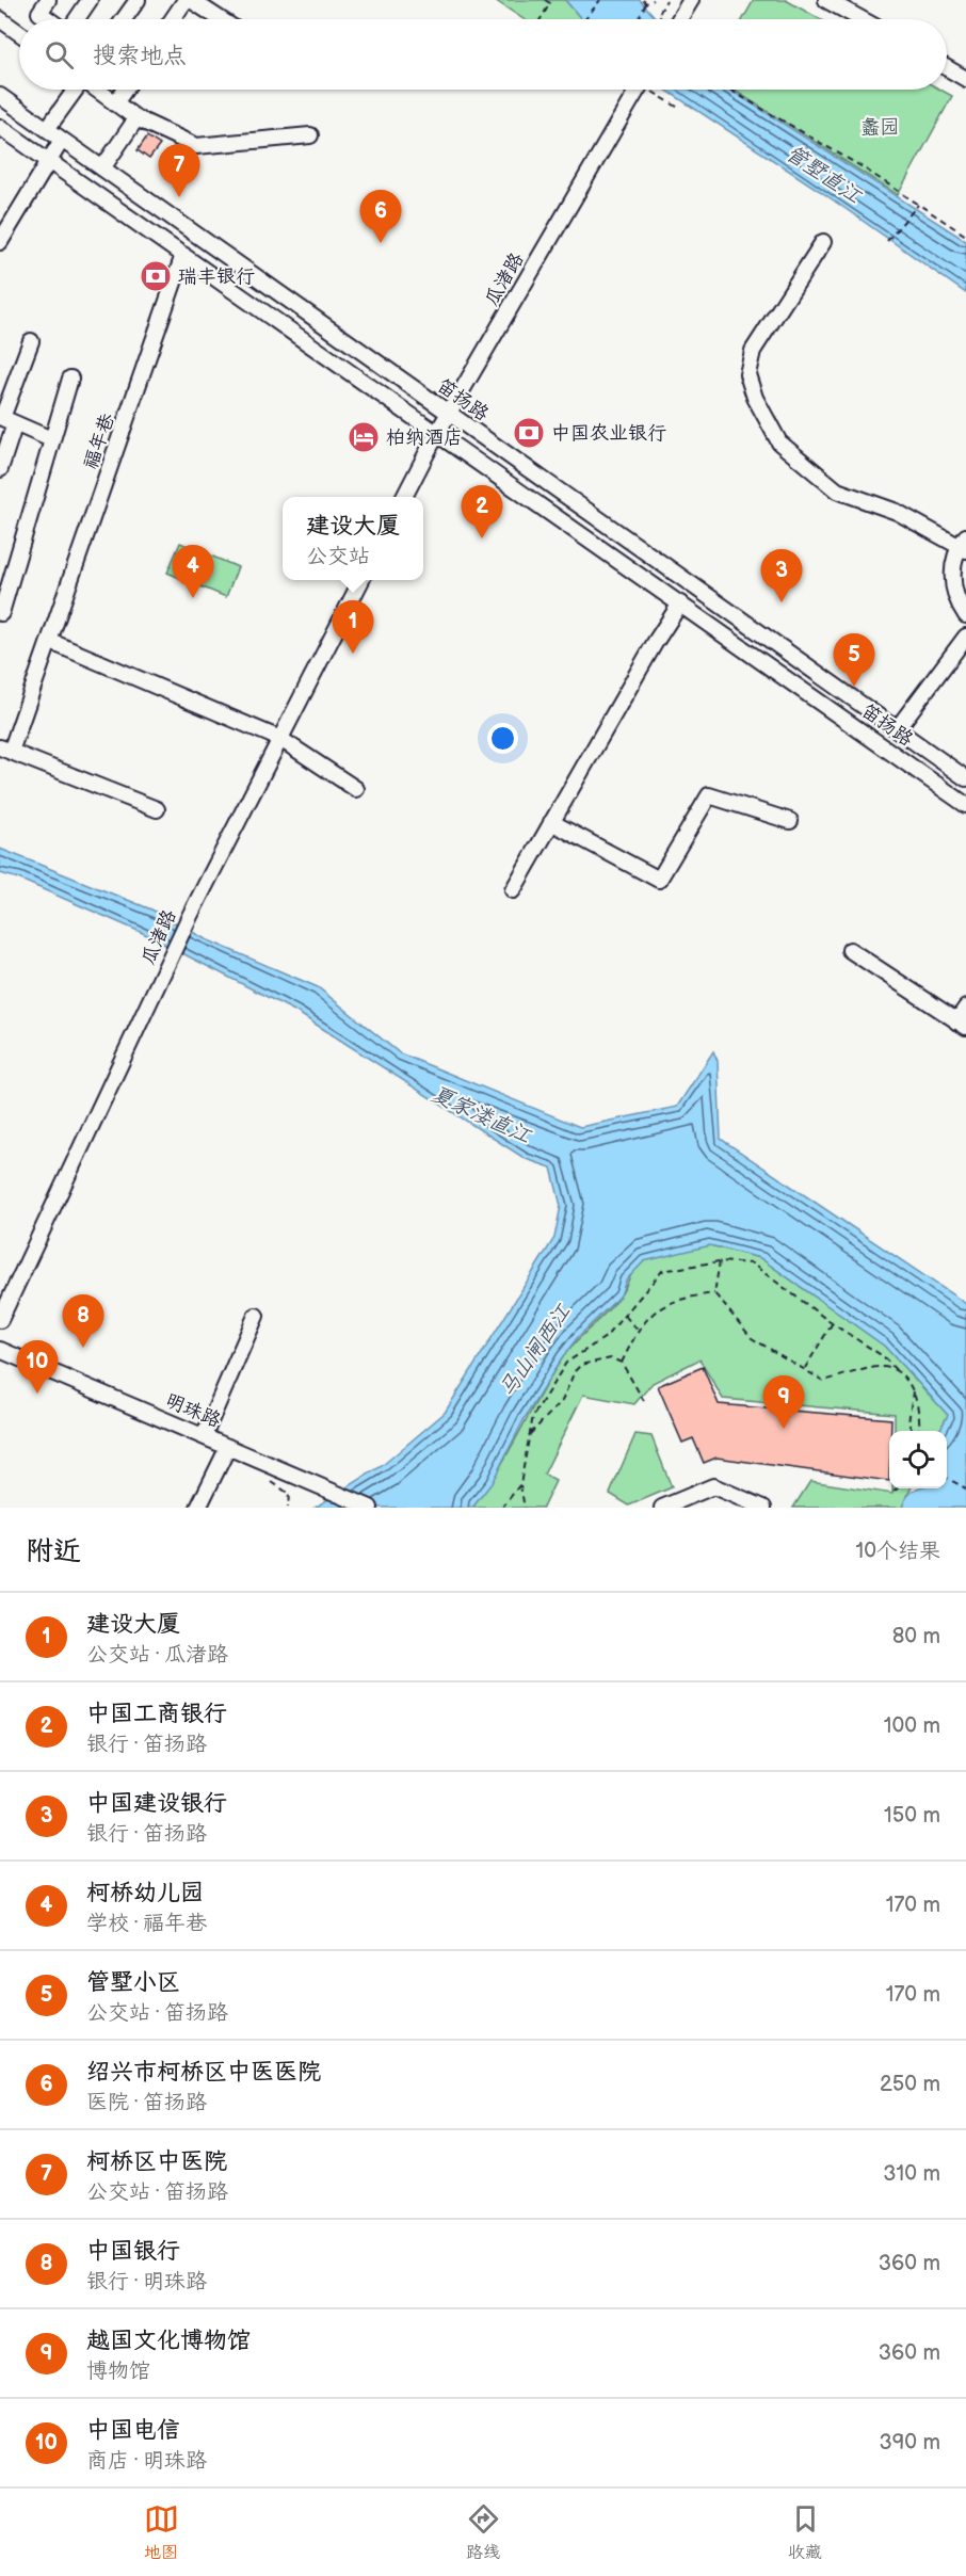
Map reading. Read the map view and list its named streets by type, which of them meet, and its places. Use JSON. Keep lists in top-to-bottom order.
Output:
{
  "streets": {
    "street": [
      "瓜渚路",
      "笛扬路",
      "福年巷",
      "明珠路"
    ]
  },
  "crossings": [
    ["瓜渚路", "笛扬路"],
    ["笛扬路", "福年巷"]
  ],
  "water": ["管墅直江", "夏家溇直江", "马山闸西江"],
  "parks": ["蠡园"],
  "places": {
    "bank": ["瑞丰银行", "中国农业银行"],
    "hotel": ["柏纳酒店"]
  },
  "page": {
    "search": "搜索地点",
    "pins": [
      "7",
      "6",
      "2",
      "4",
      "3",
      "1",
      "5",
      "8",
      "10",
      "9"
    ],
    "popup": ["建设大厦", "公交站"],
    "heading": ["附近", "10个结果"],
    "list": [
      {
        "mark": "1",
        "name": "建设大厦",
        "note": "公交站 · 瓜渚路",
        "value": "80 m"
      },
      {
        "mark": "2",
        "name": "中国工商银行",
        "note": "银行 · 笛扬路",
        "value": "100 m"
      },
      {
        "mark": "3",
        "name": "中国建设银行",
        "note": "银行 · 笛扬路",
        "value": "150 m"
      },
      {
        "mark": "4",
        "name": "柯桥幼儿园",
        "note": "学校 · 福年巷",
        "value": "170 m"
      },
      {
        "mark": "5",
        "name": "管墅小区",
        "note": "公交站 · 笛扬路",
        "value": "170 m"
      },
      {
        "mark": "6",
        "name": "绍兴市柯桥区中医医院",
        "note": "医院 · 笛扬路",
        "value": "250 m"
      },
      {
        "mark": "7",
        "name": "柯桥区中医院",
        "note": "公交站 · 笛扬路",
        "value": "310 m"
      },
      {
        "mark": "8",
        "name": "中国银行",
        "note": "银行 · 明珠路",
        "value": "360 m"
      },
      {
        "mark": "9",
        "name": "越国文化博物馆",
        "note": "博物馆",
        "value": "360 m"
      },
      {
        "mark": "10",
        "name": "中国电信",
        "note": "商店 · 明珠路",
        "value": "390 m"
      }
    ],
    "nav": ["地图", "路线", "收藏"]
  }
}
